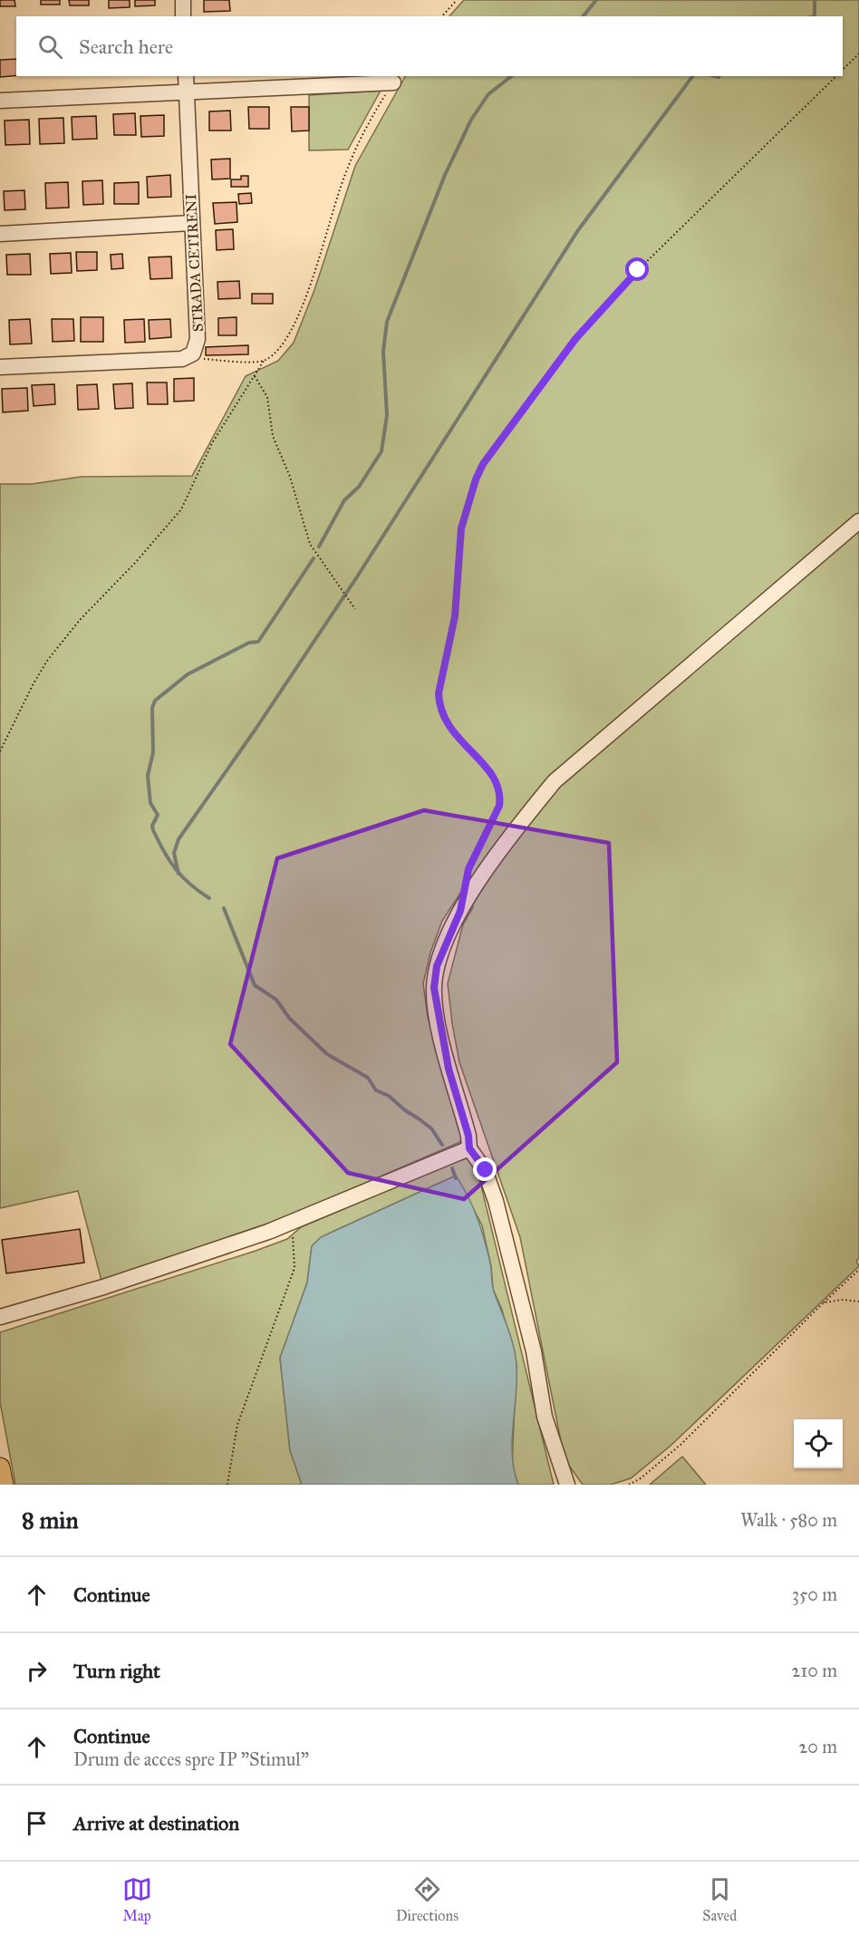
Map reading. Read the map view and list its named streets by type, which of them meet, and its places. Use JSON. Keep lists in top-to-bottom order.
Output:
{
  "streets": {
    "street": ["STRADA CETIRENI"]
  },
  "page": {
    "search": "Search here",
    "heading": ["8 min", "Walk · 580 m"],
    "list": [
      ["Continue", "350 m"],
      ["Turn right", "210 m"],
      ["Continue", "Drum de acces spre IP \"Stimul\"", "20 m"],
      "Arrive at destination"
    ],
    "nav": ["Map", "Directions", "Saved"]
  }
}
